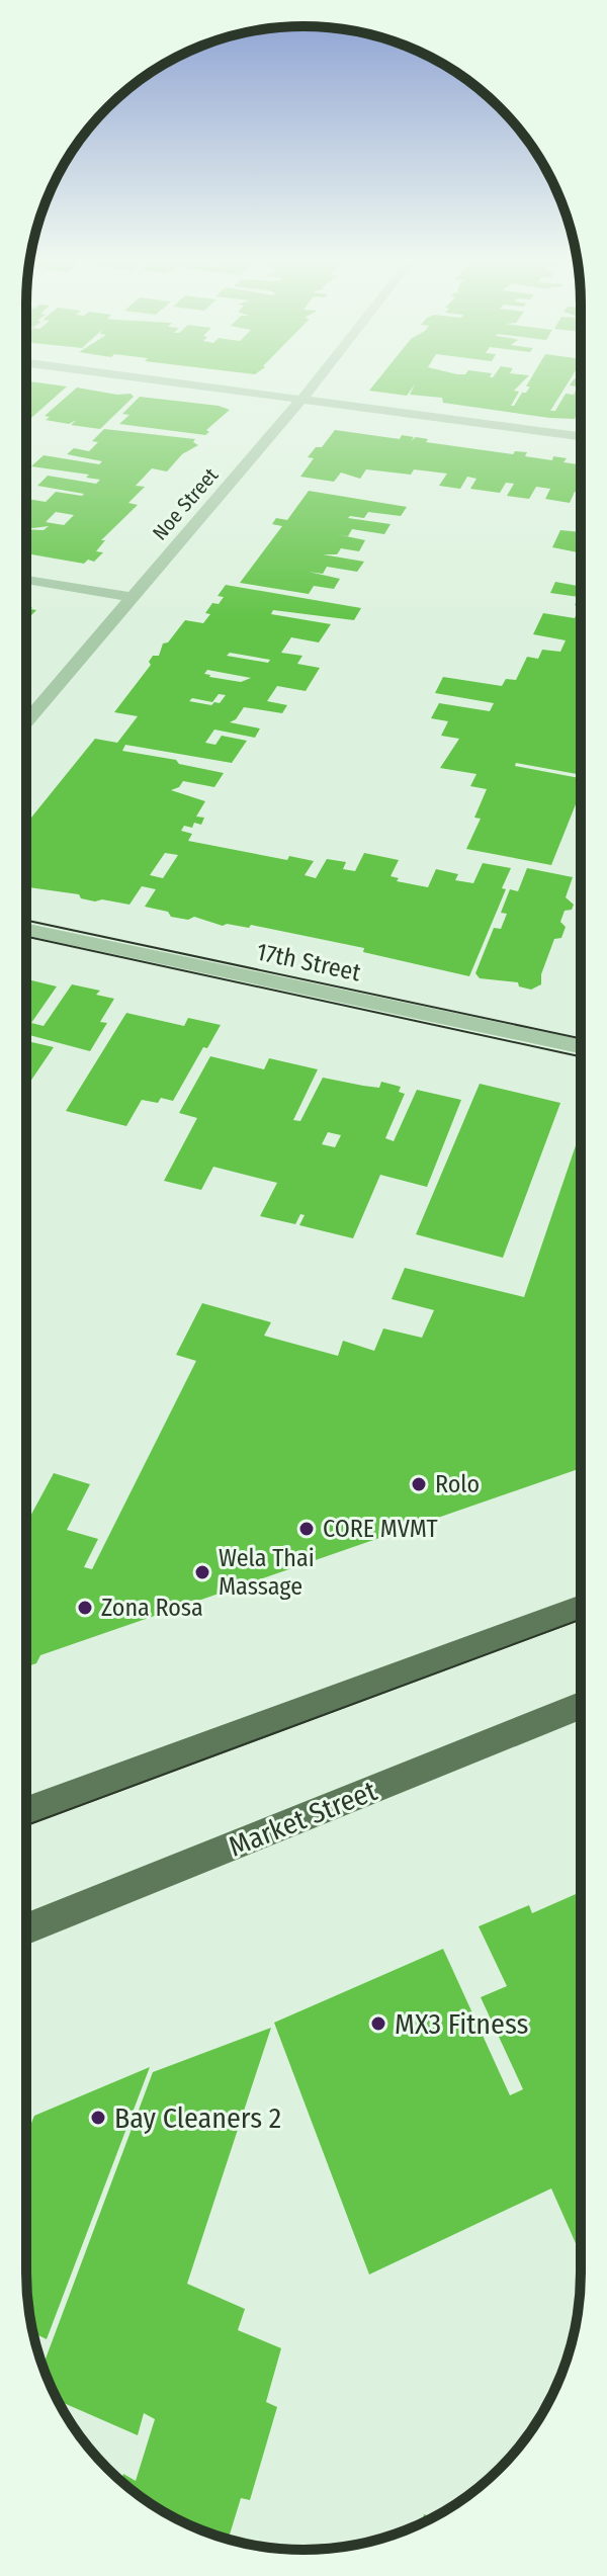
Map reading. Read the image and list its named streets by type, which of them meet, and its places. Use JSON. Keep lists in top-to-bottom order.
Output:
{
  "streets": {
    "main road": ["Market Street"],
    "street": ["Noe Street", "17th Street"]
  },
  "places": [
    "Rolo",
    "CORE MVMT",
    "Wela Thai Massage",
    "Zona Rosa",
    "MX3 Fitness",
    "Bay Cleaners 2"
  ]
}
